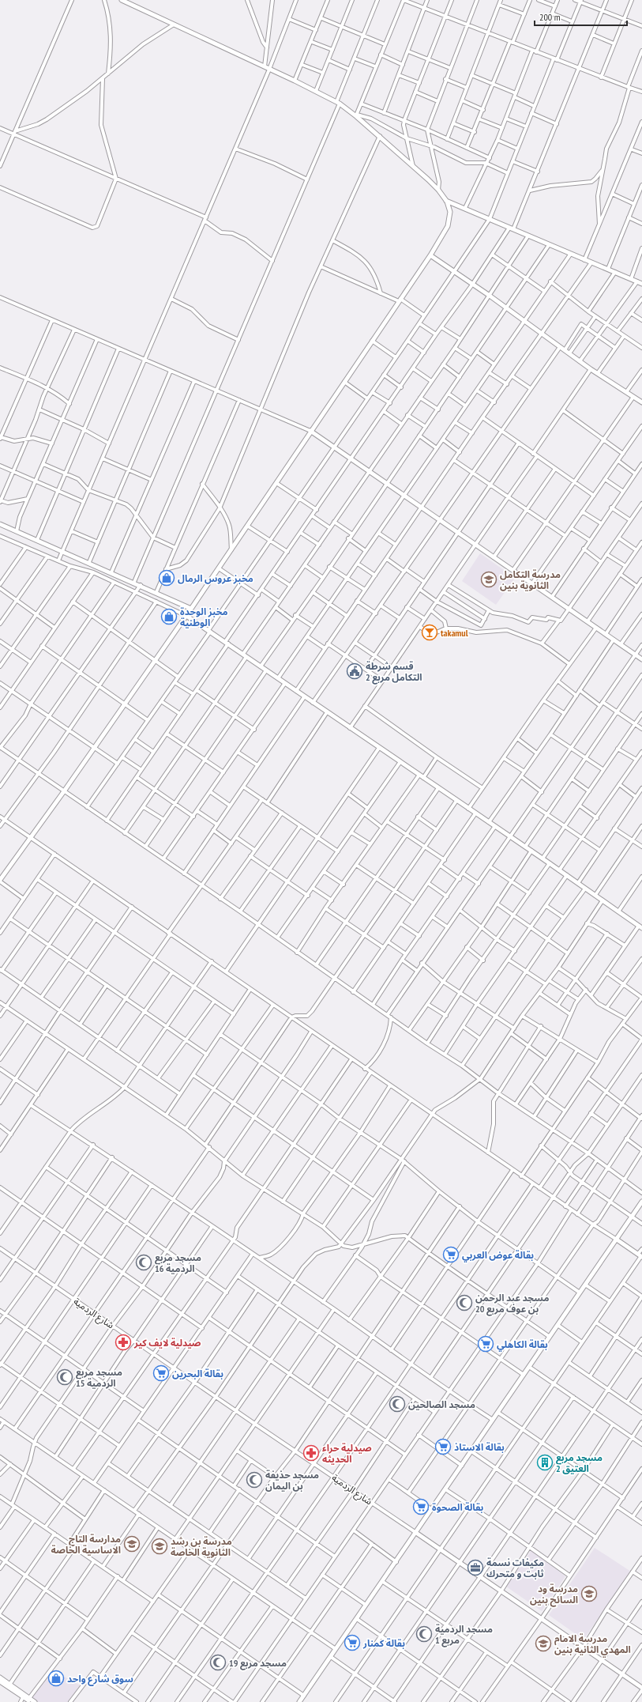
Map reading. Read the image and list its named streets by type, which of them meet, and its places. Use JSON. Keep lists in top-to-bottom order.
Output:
{
  "streets": {
    "street": ["شارع الردمية"]
  },
  "places": {
    "shop": ["مخبز عروس الرمال", "مخبز الوحدة الوطنية", "سوق شارع واحد"],
    "school or university": [
      "مدرسة التكامل الثانوية بنين",
      "مدارسة التاج الاساسية الخاصة",
      "مدرسة بن رشد الثانوية الخاصة",
      "مدرسة ود السائح بنين",
      "مدرسة الامام المهدي الثانية بنين"
    ],
    "bar": ["takamul"],
    "public building": ["قسم شرطة التكامل مربع 2"],
    "supermarket": [
      "بقالة عوض العربي",
      "بقالة الكاهلي",
      "بقالة البحرين",
      "بقالة الاستاذ",
      "بقالة الصحوة",
      "بقالة كمنار"
    ],
    "mosque": [
      "مسجد مربع 16 الردمية",
      "مسجد عبد الرحمن بن عوف مربع 20",
      "مسجد مربع 15 الردمية",
      "مسجد الصالحين",
      "مسجد حذيفة بن اليمان",
      "مسجد الردمية مربع 1",
      "مسجد مربع 19"
    ],
    "pharmacy": ["صيدلية لايف كير", "صيدلية حراء الحديثه"],
    "building": ["مسجد مربع 2 العتيق"],
    "office": ["مكيفات نسمة ثابت و متحرك"]
  },
  "scale_bar": "200 m"
}
